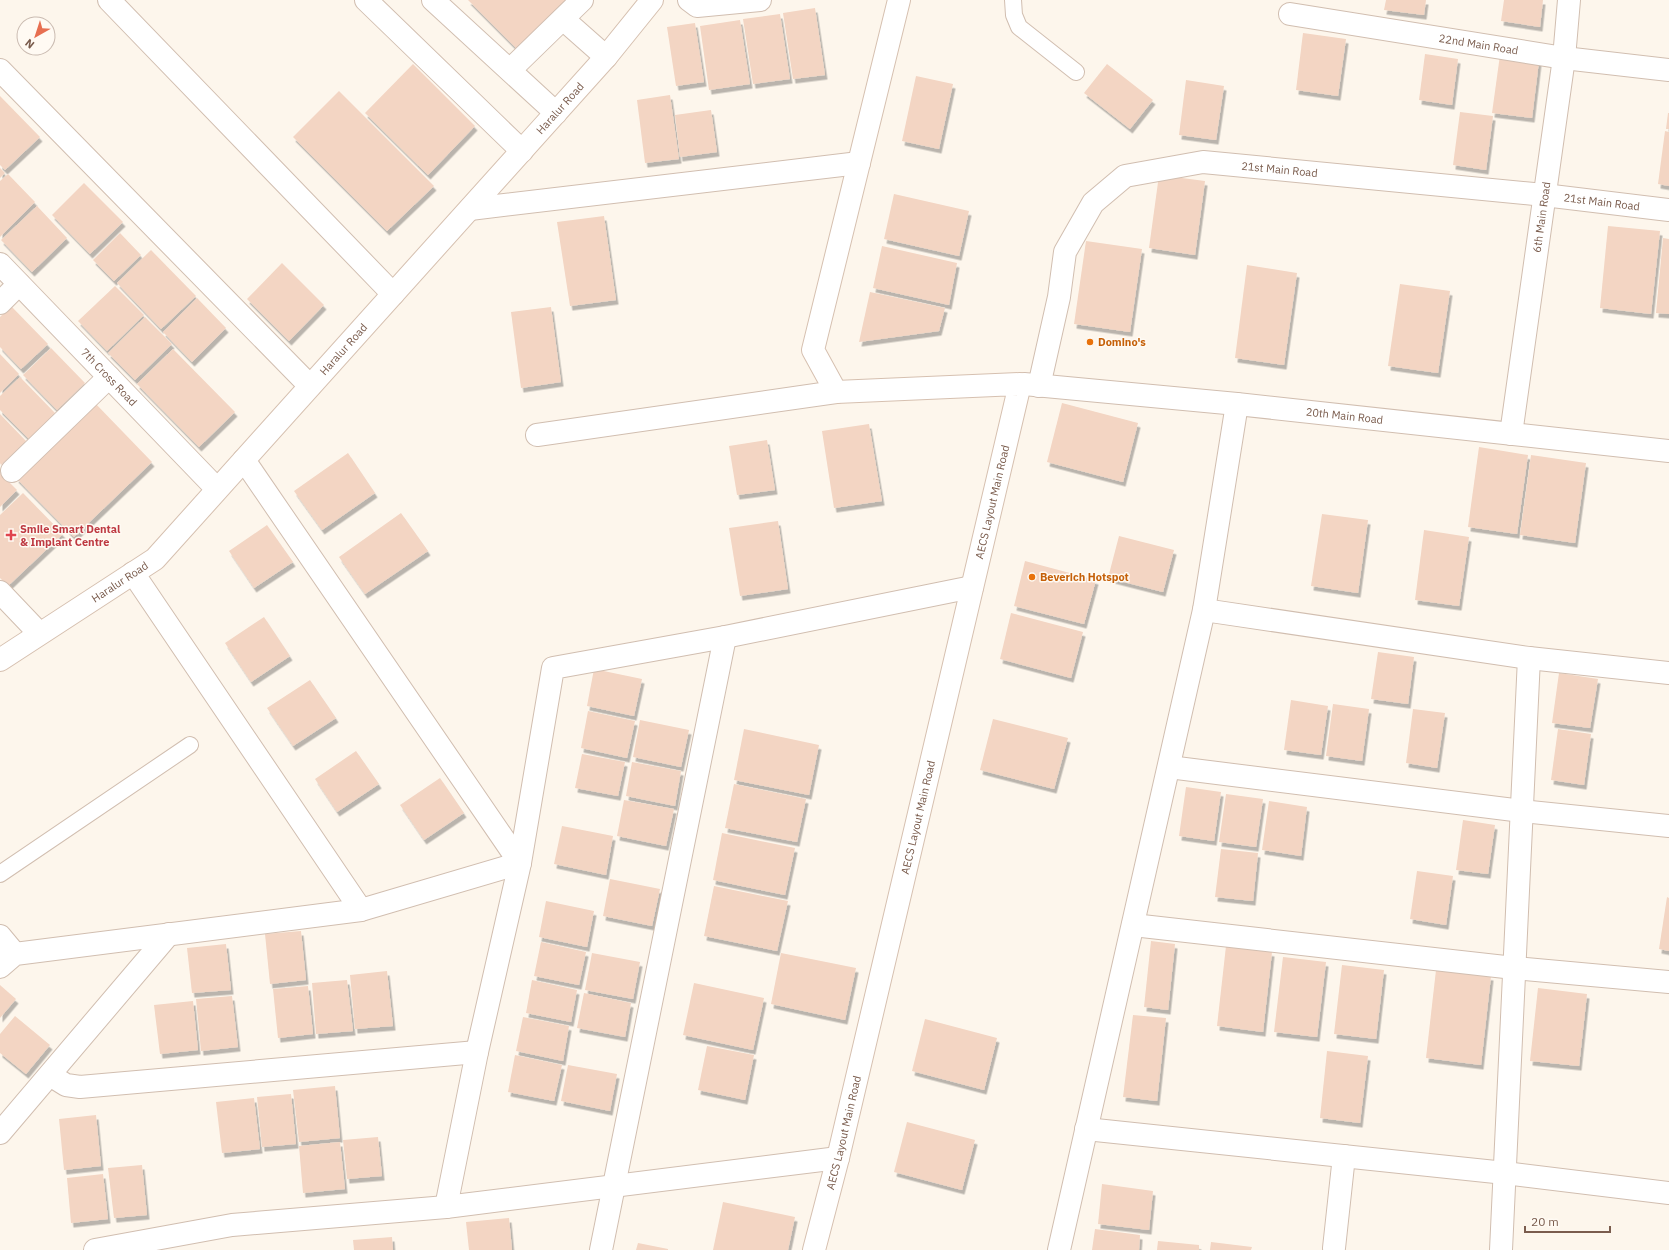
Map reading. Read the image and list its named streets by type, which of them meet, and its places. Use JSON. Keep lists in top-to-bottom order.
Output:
{
  "streets": {
    "street": [
      "22nd Main Road",
      "Haralur Road",
      "21st Main Road",
      "6th Main Road",
      "7th Cross Road",
      "20th Main Road",
      "AECS Layout Main Road"
    ]
  },
  "crossings": [
    ["22nd Main Road", "6th Main Road"],
    ["Haralur Road", "7th Cross Road"],
    ["21st Main Road", "6th Main Road"],
    ["21st Main Road", "20th Main Road"],
    ["21st Main Road", "AECS Layout Main Road"],
    ["6th Main Road", "20th Main Road"],
    ["20th Main Road", "AECS Layout Main Road"]
  ],
  "places": {
    "other": ["Domino's", "Beverich Hotspot"],
    "health": ["Smile Smart Dental & Implant Centre"]
  },
  "scale_bar": "20 m",
  "north": "bottom left"
}
